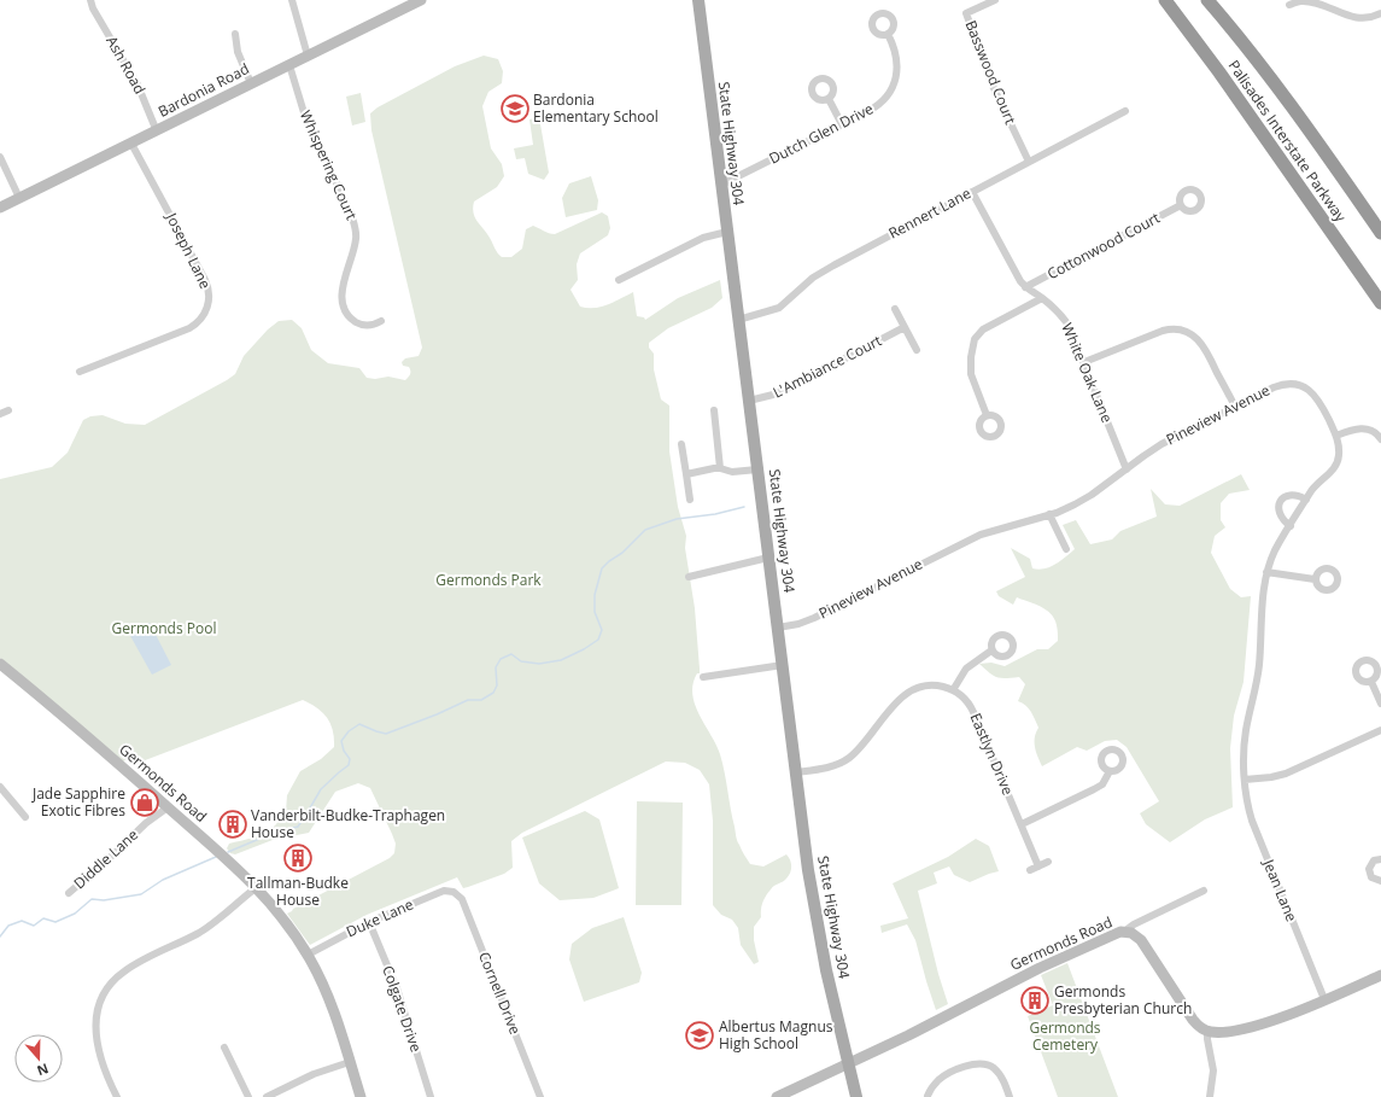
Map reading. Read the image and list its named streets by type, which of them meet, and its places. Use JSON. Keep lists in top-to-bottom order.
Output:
{
  "streets": {
    "highway": ["Palisades Interstate Parkway"],
    "main road": ["State Highway 304"],
    "street": [
      "Ash Road",
      "Basswood Court",
      "Bardonia Road",
      "Dutch Glen Drive",
      "Whispering Court",
      "Rennert Lane",
      "Cottonwood Court",
      "Joseph Lane",
      "L'Ambiance Court",
      "White Oak Lane",
      "Pineview Avenue",
      "Eastlyn Drive",
      "Germonds Road",
      "Diddle Lane",
      "Jean Lane",
      "Duke Lane",
      "Cornell Drive",
      "Colgate Drive"
    ]
  },
  "crossings": [
    ["Ash Road", "Bardonia Road"],
    ["Basswood Court", "Rennert Lane"],
    ["Bardonia Road", "Whispering Court"],
    ["Bardonia Road", "Joseph Lane"],
    ["Dutch Glen Drive", "State Highway 304"],
    ["State Highway 304", "Rennert Lane"],
    ["State Highway 304", "L'Ambiance Court"],
    ["State Highway 304", "Pineview Avenue"],
    ["State Highway 304", "Germonds Road"],
    ["Rennert Lane", "White Oak Lane"],
    ["Cottonwood Court", "White Oak Lane"],
    ["White Oak Lane", "Pineview Avenue"],
    ["Pineview Avenue", "Jean Lane"],
    ["Germonds Road", "Diddle Lane"],
    ["Germonds Road", "Duke Lane"],
    ["Duke Lane", "Cornell Drive"],
    ["Duke Lane", "Colgate Drive"]
  ],
  "parks": ["Germonds Park", "Germonds Pool", "Germonds Cemetery"],
  "places": {
    "school or university": ["Bardonia Elementary School", "Albertus Magnus High School"],
    "shop": ["Jade Sapphire Exotic Fibres"],
    "building": ["Vanderbilt-Budke-Traphagen House", "Tallman-Budke House", "Germonds Presbyterian Church"]
  },
  "north": "bottom"
}
